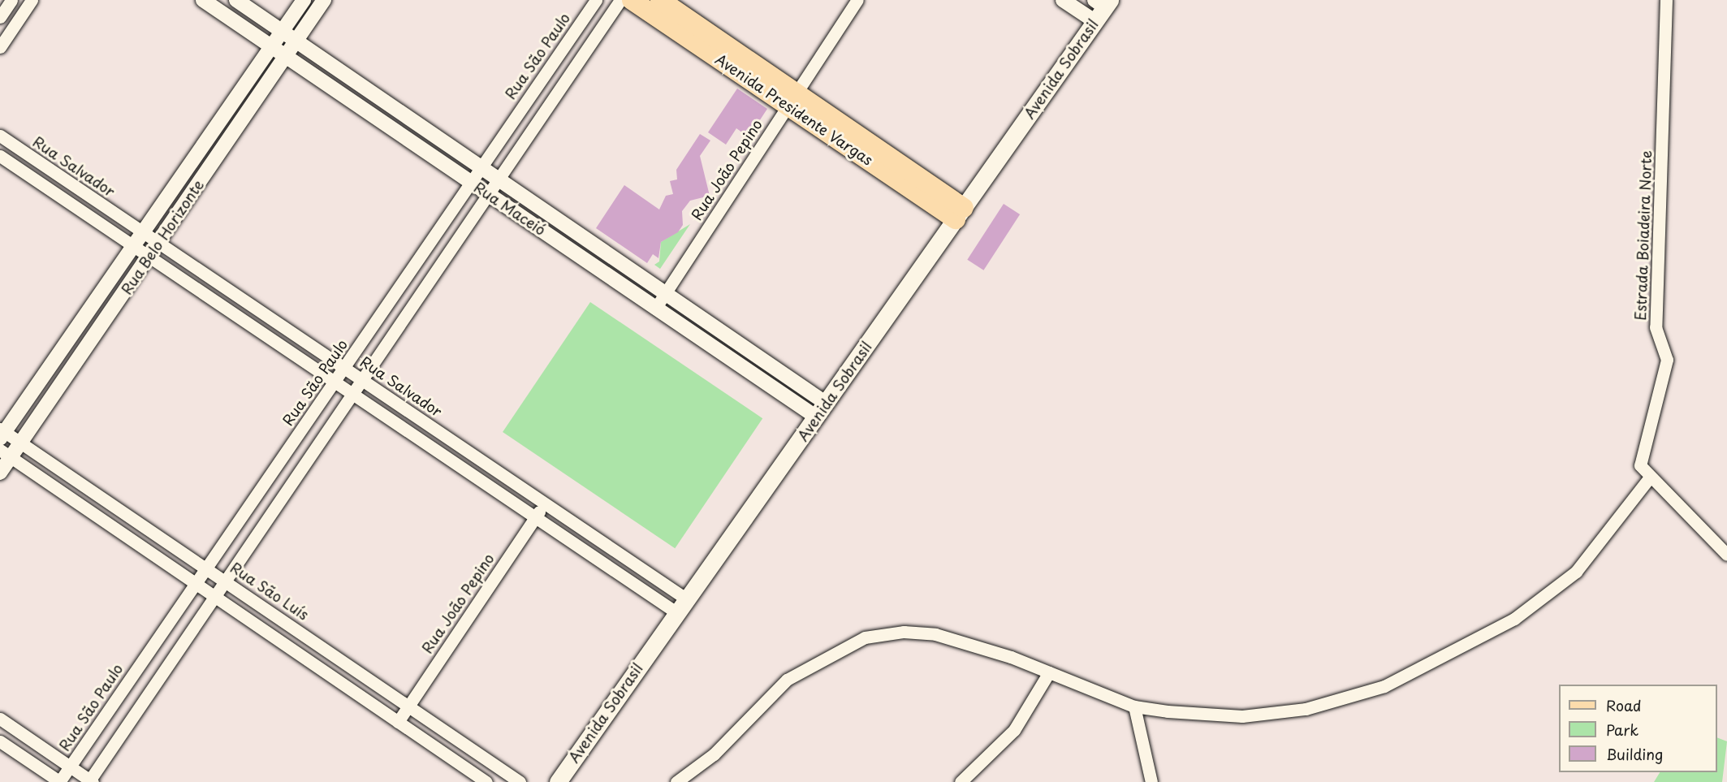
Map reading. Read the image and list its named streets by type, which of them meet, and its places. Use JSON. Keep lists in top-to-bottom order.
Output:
{
  "streets": {
    "main road": ["Avenida Sobrasil", "Avenida Presidente Vargas"],
    "street": [
      "Rua São Paulo",
      "Rua Salvador",
      "Rua João Pepino",
      "Rua Maceió",
      "Estrada Boiadeira Norte",
      "Rua Belo Horizonte",
      "Rua São Luís"
    ]
  },
  "crossings": [
    ["Rua São Paulo", "Rua Salvador"],
    ["Rua São Paulo", "Rua Maceió"],
    ["Rua São Paulo", "Rua São Luís"],
    ["Avenida Sobrasil", "Avenida Presidente Vargas"],
    ["Avenida Sobrasil", "Rua Salvador"],
    ["Avenida Sobrasil", "Rua Maceió"],
    ["Avenida Presidente Vargas", "Rua João Pepino"],
    ["Rua Salvador", "Rua João Pepino"],
    ["Rua Salvador", "Rua Belo Horizonte"],
    ["Rua João Pepino", "Rua Maceió"],
    ["Rua João Pepino", "Rua São Luís"],
    ["Rua Maceió", "Rua Belo Horizonte"],
    ["Rua Belo Horizonte", "Rua São Luís"]
  ],
  "legend": ["Road", "Park", "Building"]
}
